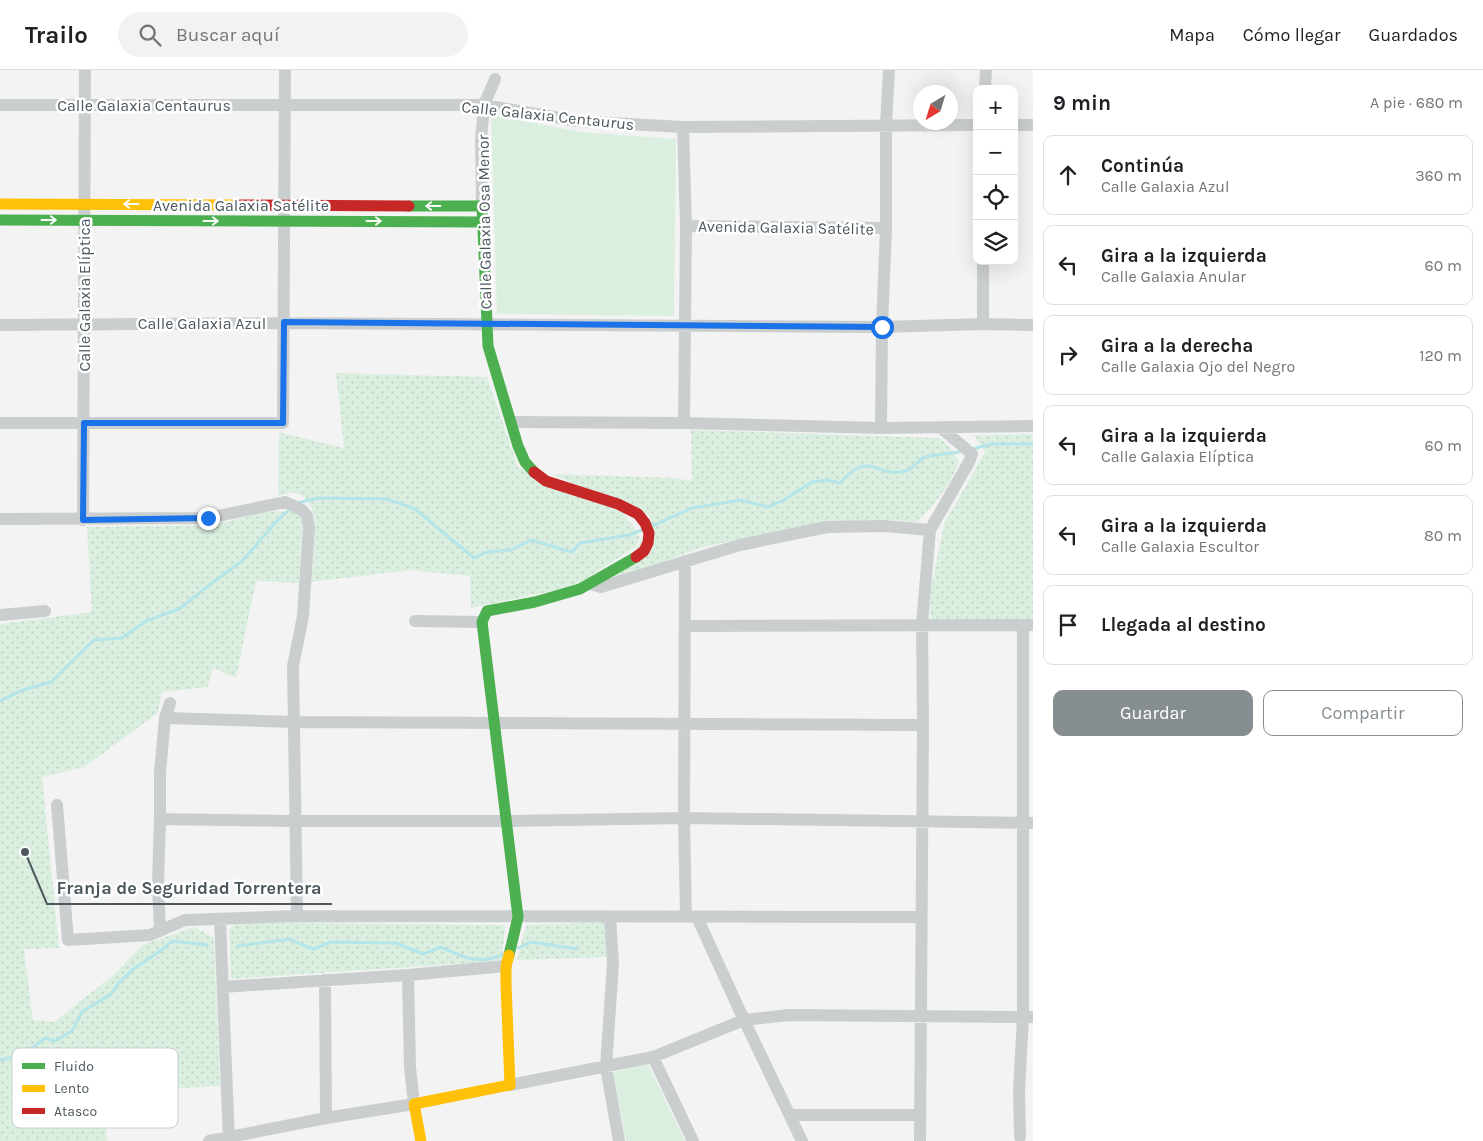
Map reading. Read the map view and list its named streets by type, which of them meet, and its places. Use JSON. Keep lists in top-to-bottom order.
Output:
{
  "streets": {
    "street": [
      "Calle Galaxia Centaurus",
      "Avenida Galaxia Satélite",
      "Calle Galaxia Osa Menor",
      "Calle Galaxia Elíptica",
      "Calle Galaxia Azul"
    ]
  },
  "crossings": [
    ["Calle Galaxia Centaurus", "Calle Galaxia Osa Menor"],
    ["Calle Galaxia Centaurus", "Calle Galaxia Elíptica"],
    ["Avenida Galaxia Satélite", "Calle Galaxia Osa Menor"],
    ["Avenida Galaxia Satélite", "Calle Galaxia Elíptica"],
    ["Calle Galaxia Osa Menor", "Calle Galaxia Azul"],
    ["Calle Galaxia Elíptica", "Calle Galaxia Azul"]
  ],
  "places": ["Franja de Seguridad Torrentera"],
  "legend": ["Fluido", "Lento", "Atasco"],
  "north": "bottom left",
  "page": {
    "header": "Trailo",
    "search": "Buscar aquí",
    "nav": ["Mapa", "Cómo llegar", "Guardados"],
    "heading": ["9 min", "A pie · 680 m"],
    "map_buttons": ["+", "−"],
    "list": [
      ["Continúa", "Calle Galaxia Azul", "360 m"],
      ["Gira a la izquierda", "Calle Galaxia Anular", "60 m"],
      ["Gira a la derecha", "Calle Galaxia Ojo del Negro", "120 m"],
      ["Gira a la izquierda", "Calle Galaxia Elíptica", "60 m"],
      ["Gira a la izquierda", "Calle Galaxia Escultor", "80 m"],
      "Llegada al destino"
    ],
    "buttons": ["Guardar", "Compartir"]
  }
}
